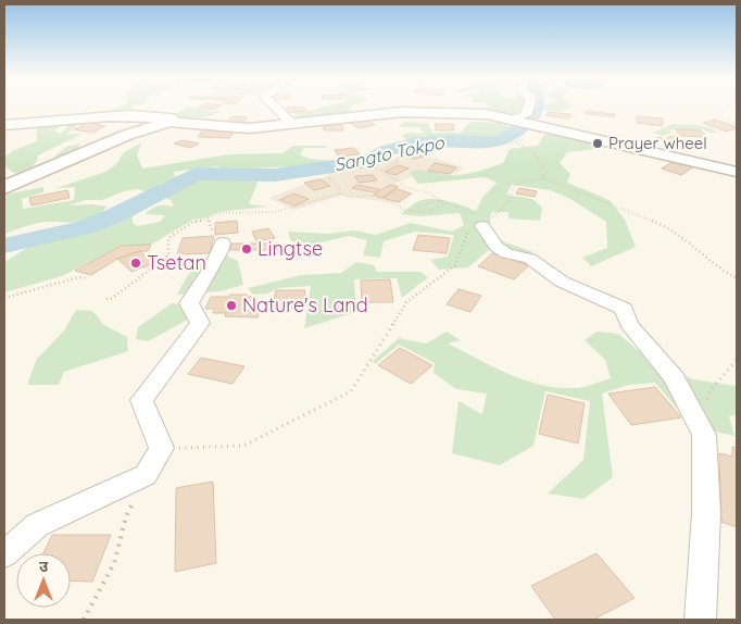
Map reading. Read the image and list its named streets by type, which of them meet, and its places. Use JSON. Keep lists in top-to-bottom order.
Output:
{
  "water": ["Sangto Tokpo"],
  "places": [
    "Prayer wheel",
    "Lingtse",
    "Tsetan",
    "Nature's Land"
  ],
  "north": "top"
}
